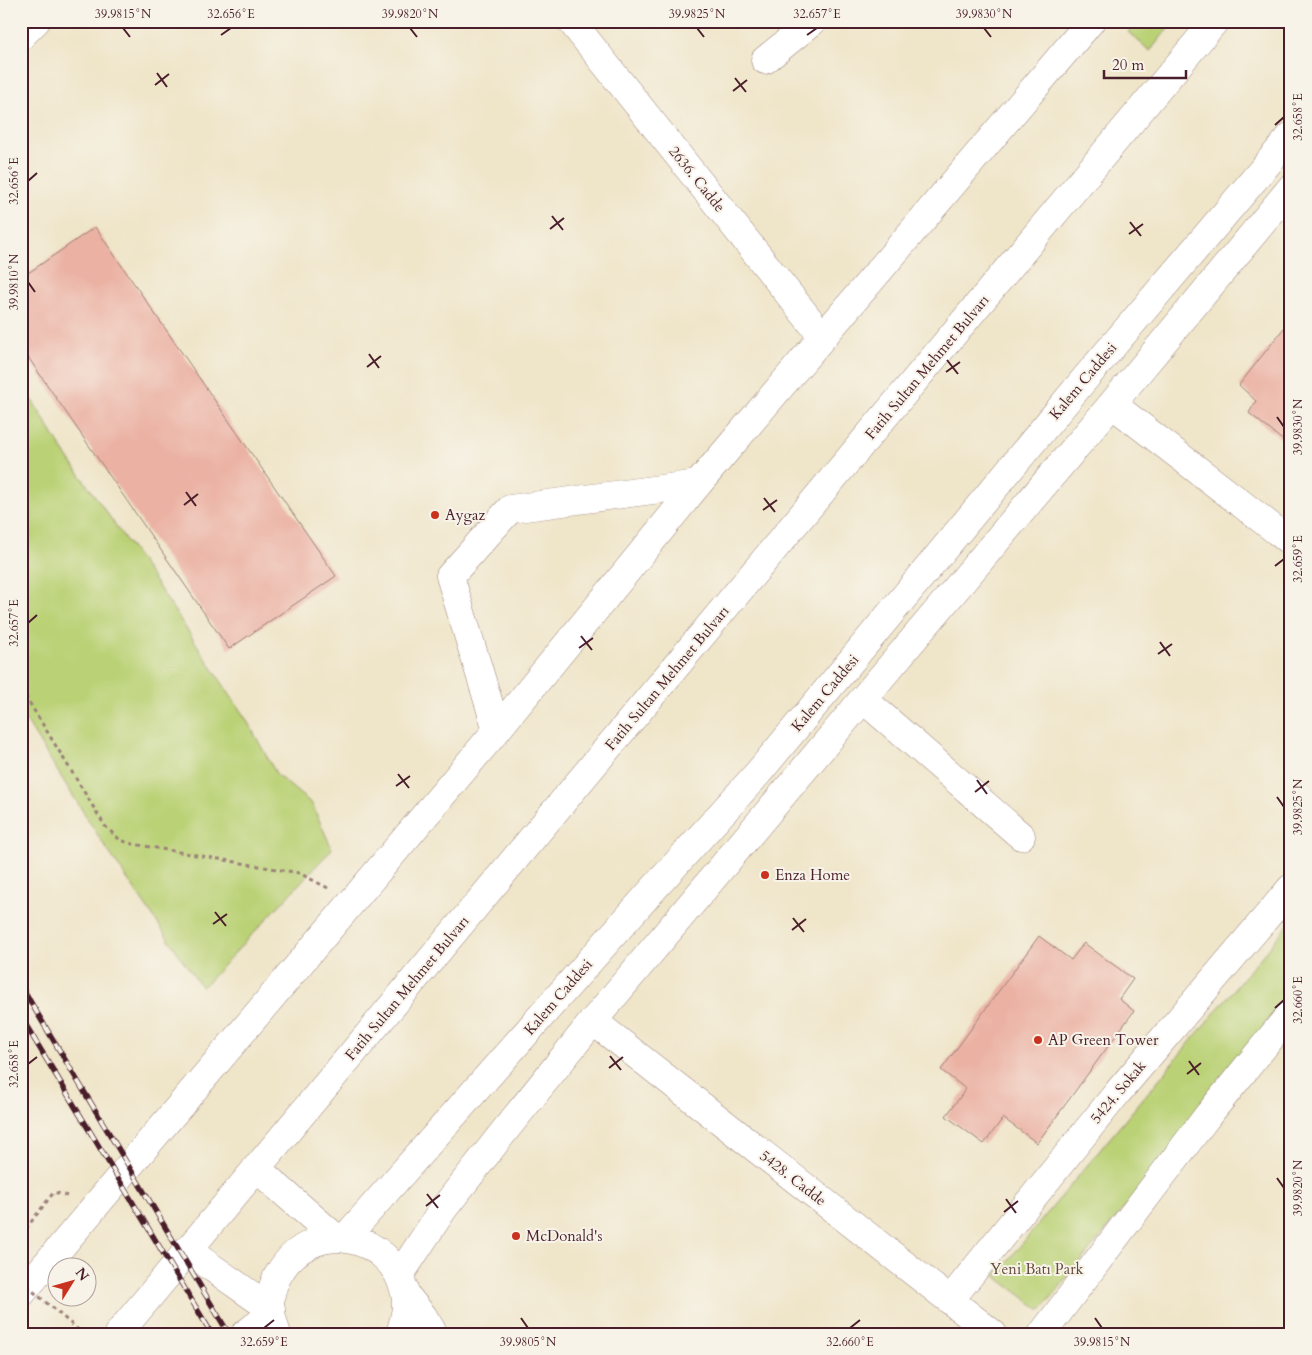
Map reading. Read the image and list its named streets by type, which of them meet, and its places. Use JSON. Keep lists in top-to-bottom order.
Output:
{
  "streets": {
    "main road": [
      "2636. Cadde",
      "Fatih Sultan Mehmet Bulvarı",
      "Kalem Caddesi",
      "5424. Sokak",
      "5428. Cadde"
    ]
  },
  "crossings": [
    ["5424. Sokak", "5428. Cadde"]
  ],
  "parks": ["Yeni Batı Park"],
  "places": [
    "Aygaz",
    "Enza Home",
    "AP Green Tower",
    "McDonald's"
  ],
  "scale_bar": "20 m",
  "north": "top right",
  "coordinates": [
    "39.9815°N",
    "32.656°E",
    "39.9820°N",
    "39.9825°N",
    "32.657°E",
    "39.9830°N",
    "32.658°E",
    "39.9810°N",
    "32.659°E",
    "32.660°E",
    "39.9805°N"
  ]
}
